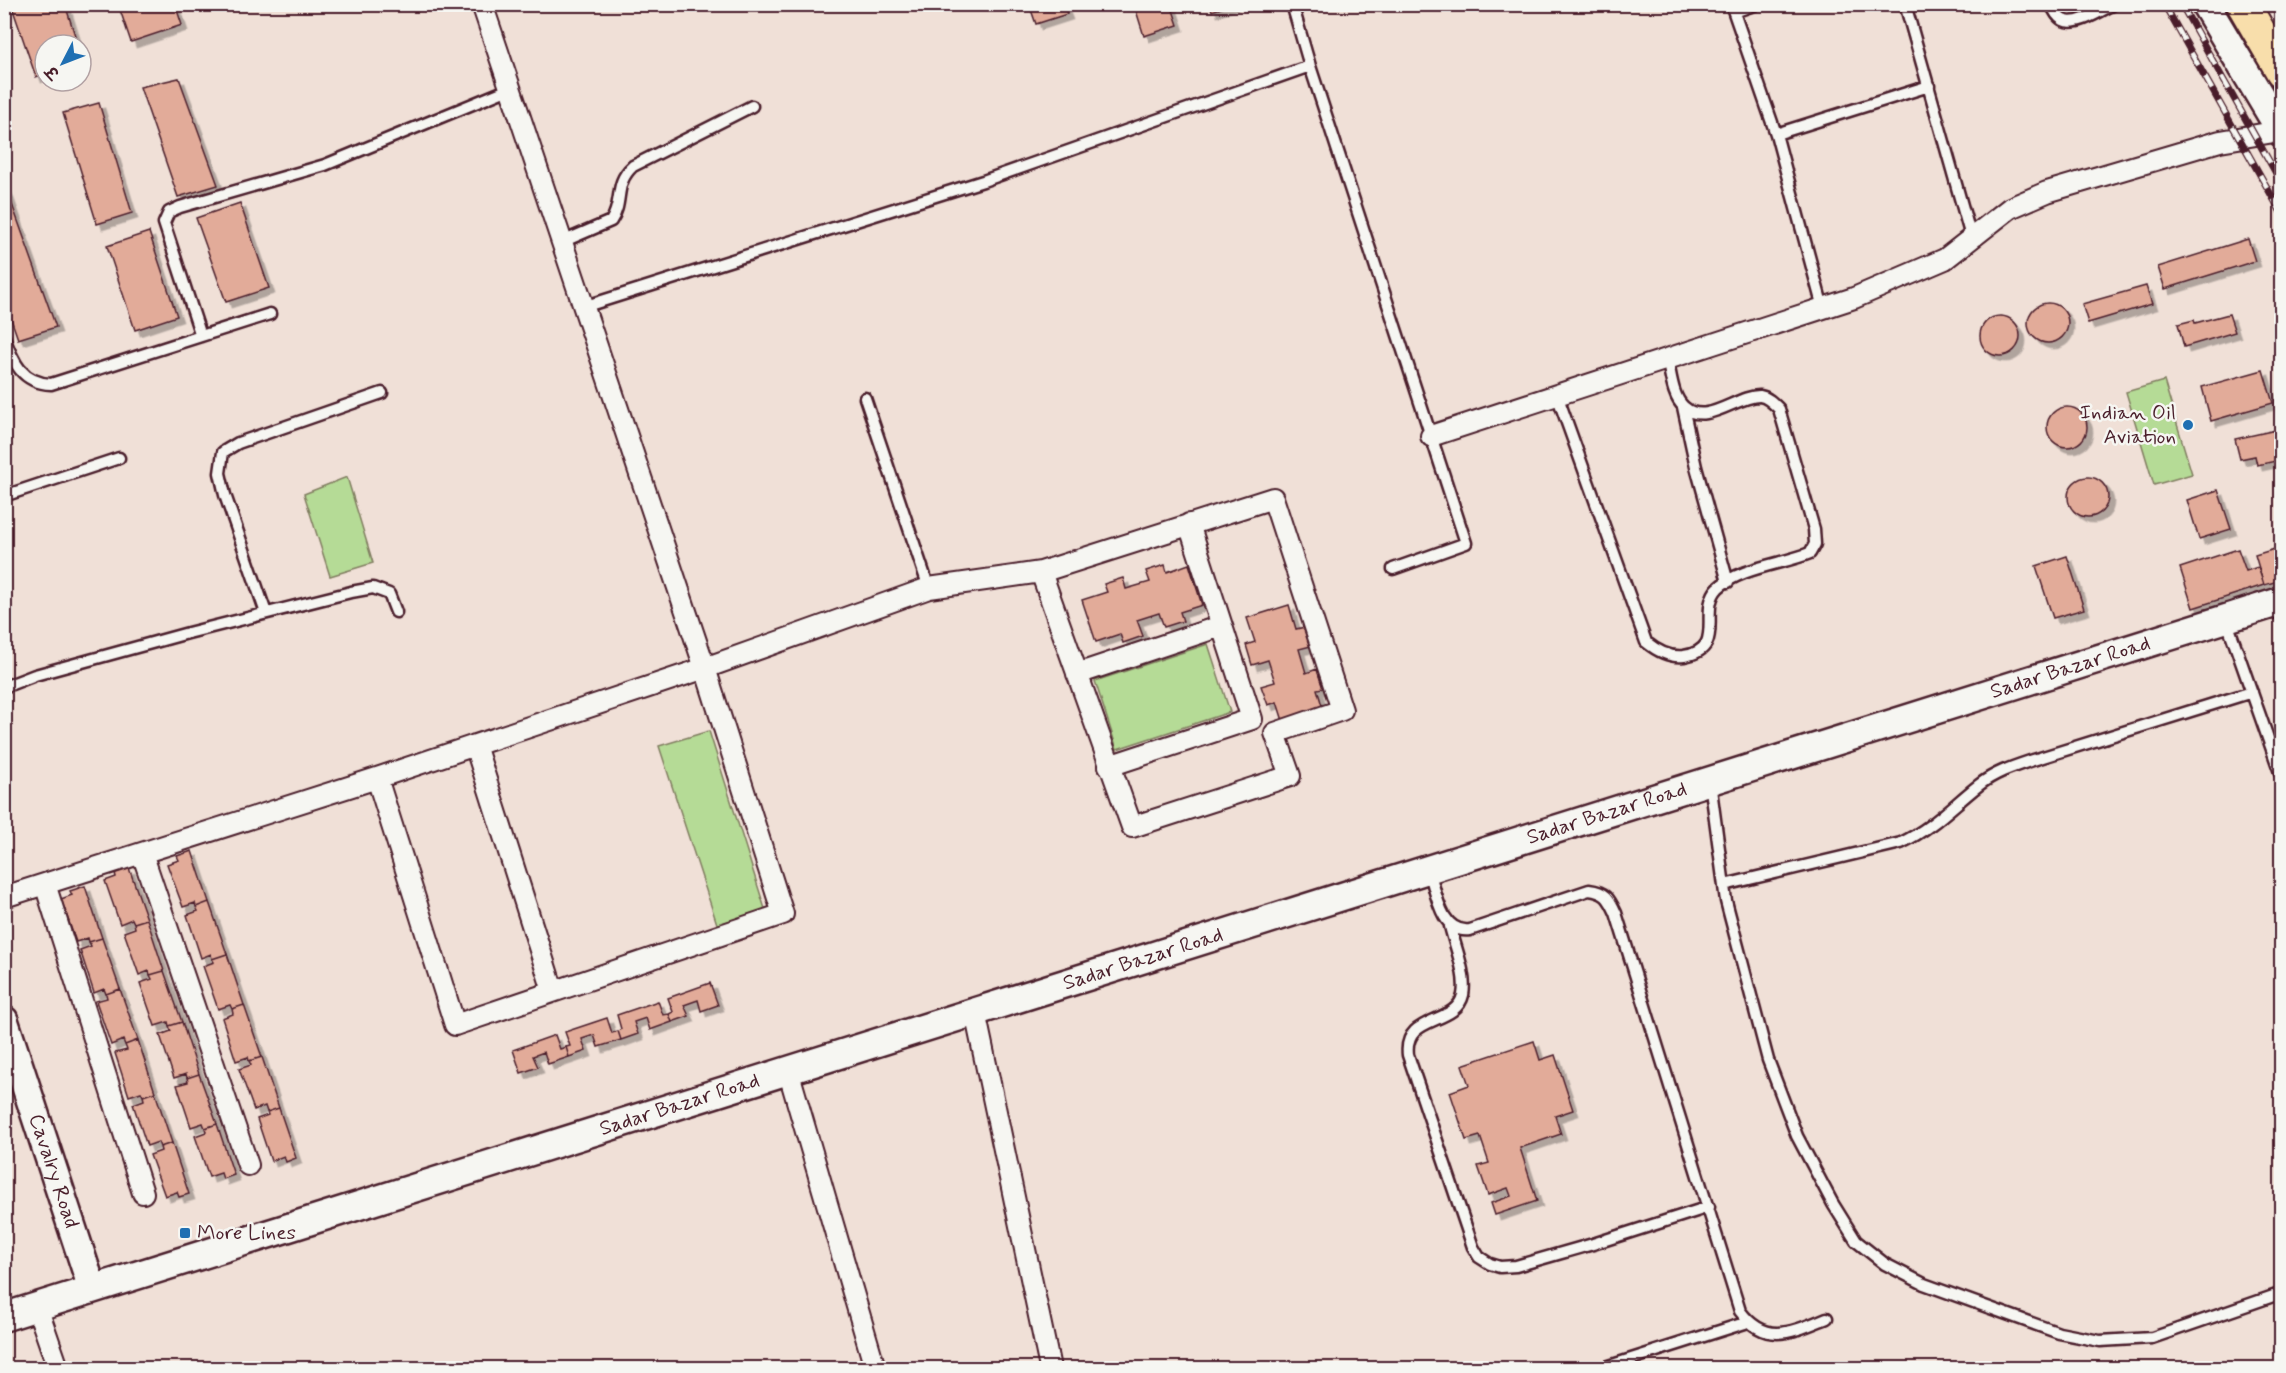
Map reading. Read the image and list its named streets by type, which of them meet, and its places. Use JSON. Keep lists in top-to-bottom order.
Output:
{
  "streets": {
    "street": ["Sadar Bazar Road", "Cavalry Road"]
  },
  "crossings": [
    ["Sadar Bazar Road", "Cavalry Road"]
  ],
  "places": {
    "other": ["Indian Oil Aviation"],
    "transit": ["More Lines"]
  },
  "north": "bottom left"
}
